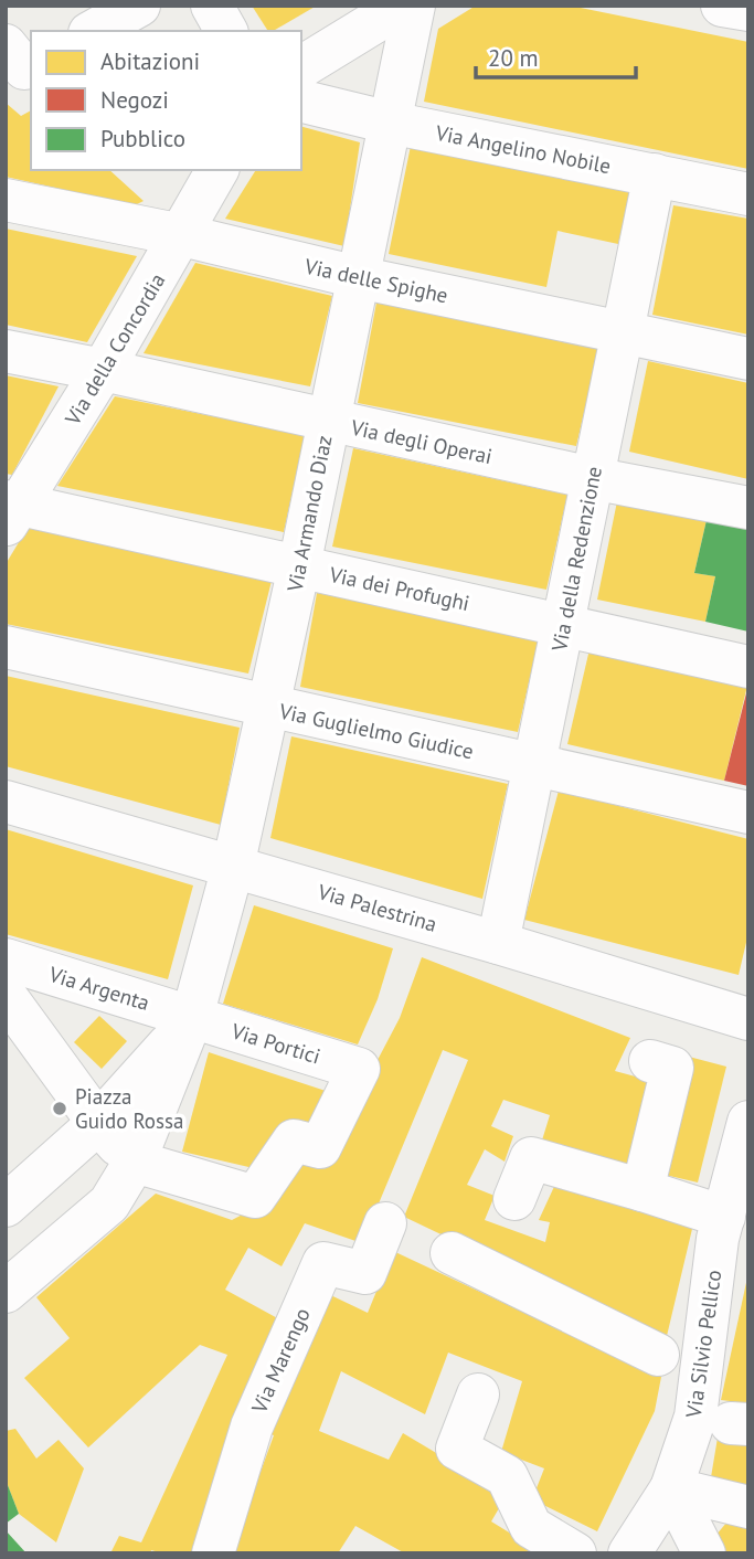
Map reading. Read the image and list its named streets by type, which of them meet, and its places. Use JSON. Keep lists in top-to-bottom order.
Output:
{
  "streets": {
    "street": [
      "Via Angelino Nobile",
      "Via delle Spighe",
      "Via della Concordia",
      "Via degli Operai",
      "Via Armando Diaz",
      "Via della Redenzione",
      "Via dei Profughi",
      "Via Guglielmo Giudice",
      "Via Palestrina",
      "Via Argenta",
      "Via Portici",
      "Via Silvio Pellico",
      "Via Marengo"
    ]
  },
  "crossings": [
    ["Via Angelino Nobile", "Via Armando Diaz"],
    ["Via Angelino Nobile", "Via della Redenzione"],
    ["Via delle Spighe", "Via della Concordia"],
    ["Via delle Spighe", "Via Armando Diaz"],
    ["Via delle Spighe", "Via della Redenzione"],
    ["Via della Concordia", "Via degli Operai"],
    ["Via della Concordia", "Via dei Profughi"],
    ["Via degli Operai", "Via Armando Diaz"],
    ["Via degli Operai", "Via della Redenzione"],
    ["Via Armando Diaz", "Via dei Profughi"],
    ["Via Armando Diaz", "Via Guglielmo Giudice"],
    ["Via Armando Diaz", "Via Palestrina"],
    ["Via Armando Diaz", "Via Argenta"],
    ["Via Armando Diaz", "Via Portici"],
    ["Via della Redenzione", "Via dei Profughi"],
    ["Via della Redenzione", "Via Guglielmo Giudice"],
    ["Via della Redenzione", "Via Palestrina"],
    ["Via Argenta", "Via Portici"]
  ],
  "places": ["Piazza Guido Rossa"],
  "legend": ["Abitazioni", "Negozi", "Pubblico"],
  "scale_bar": "20 m"
}
